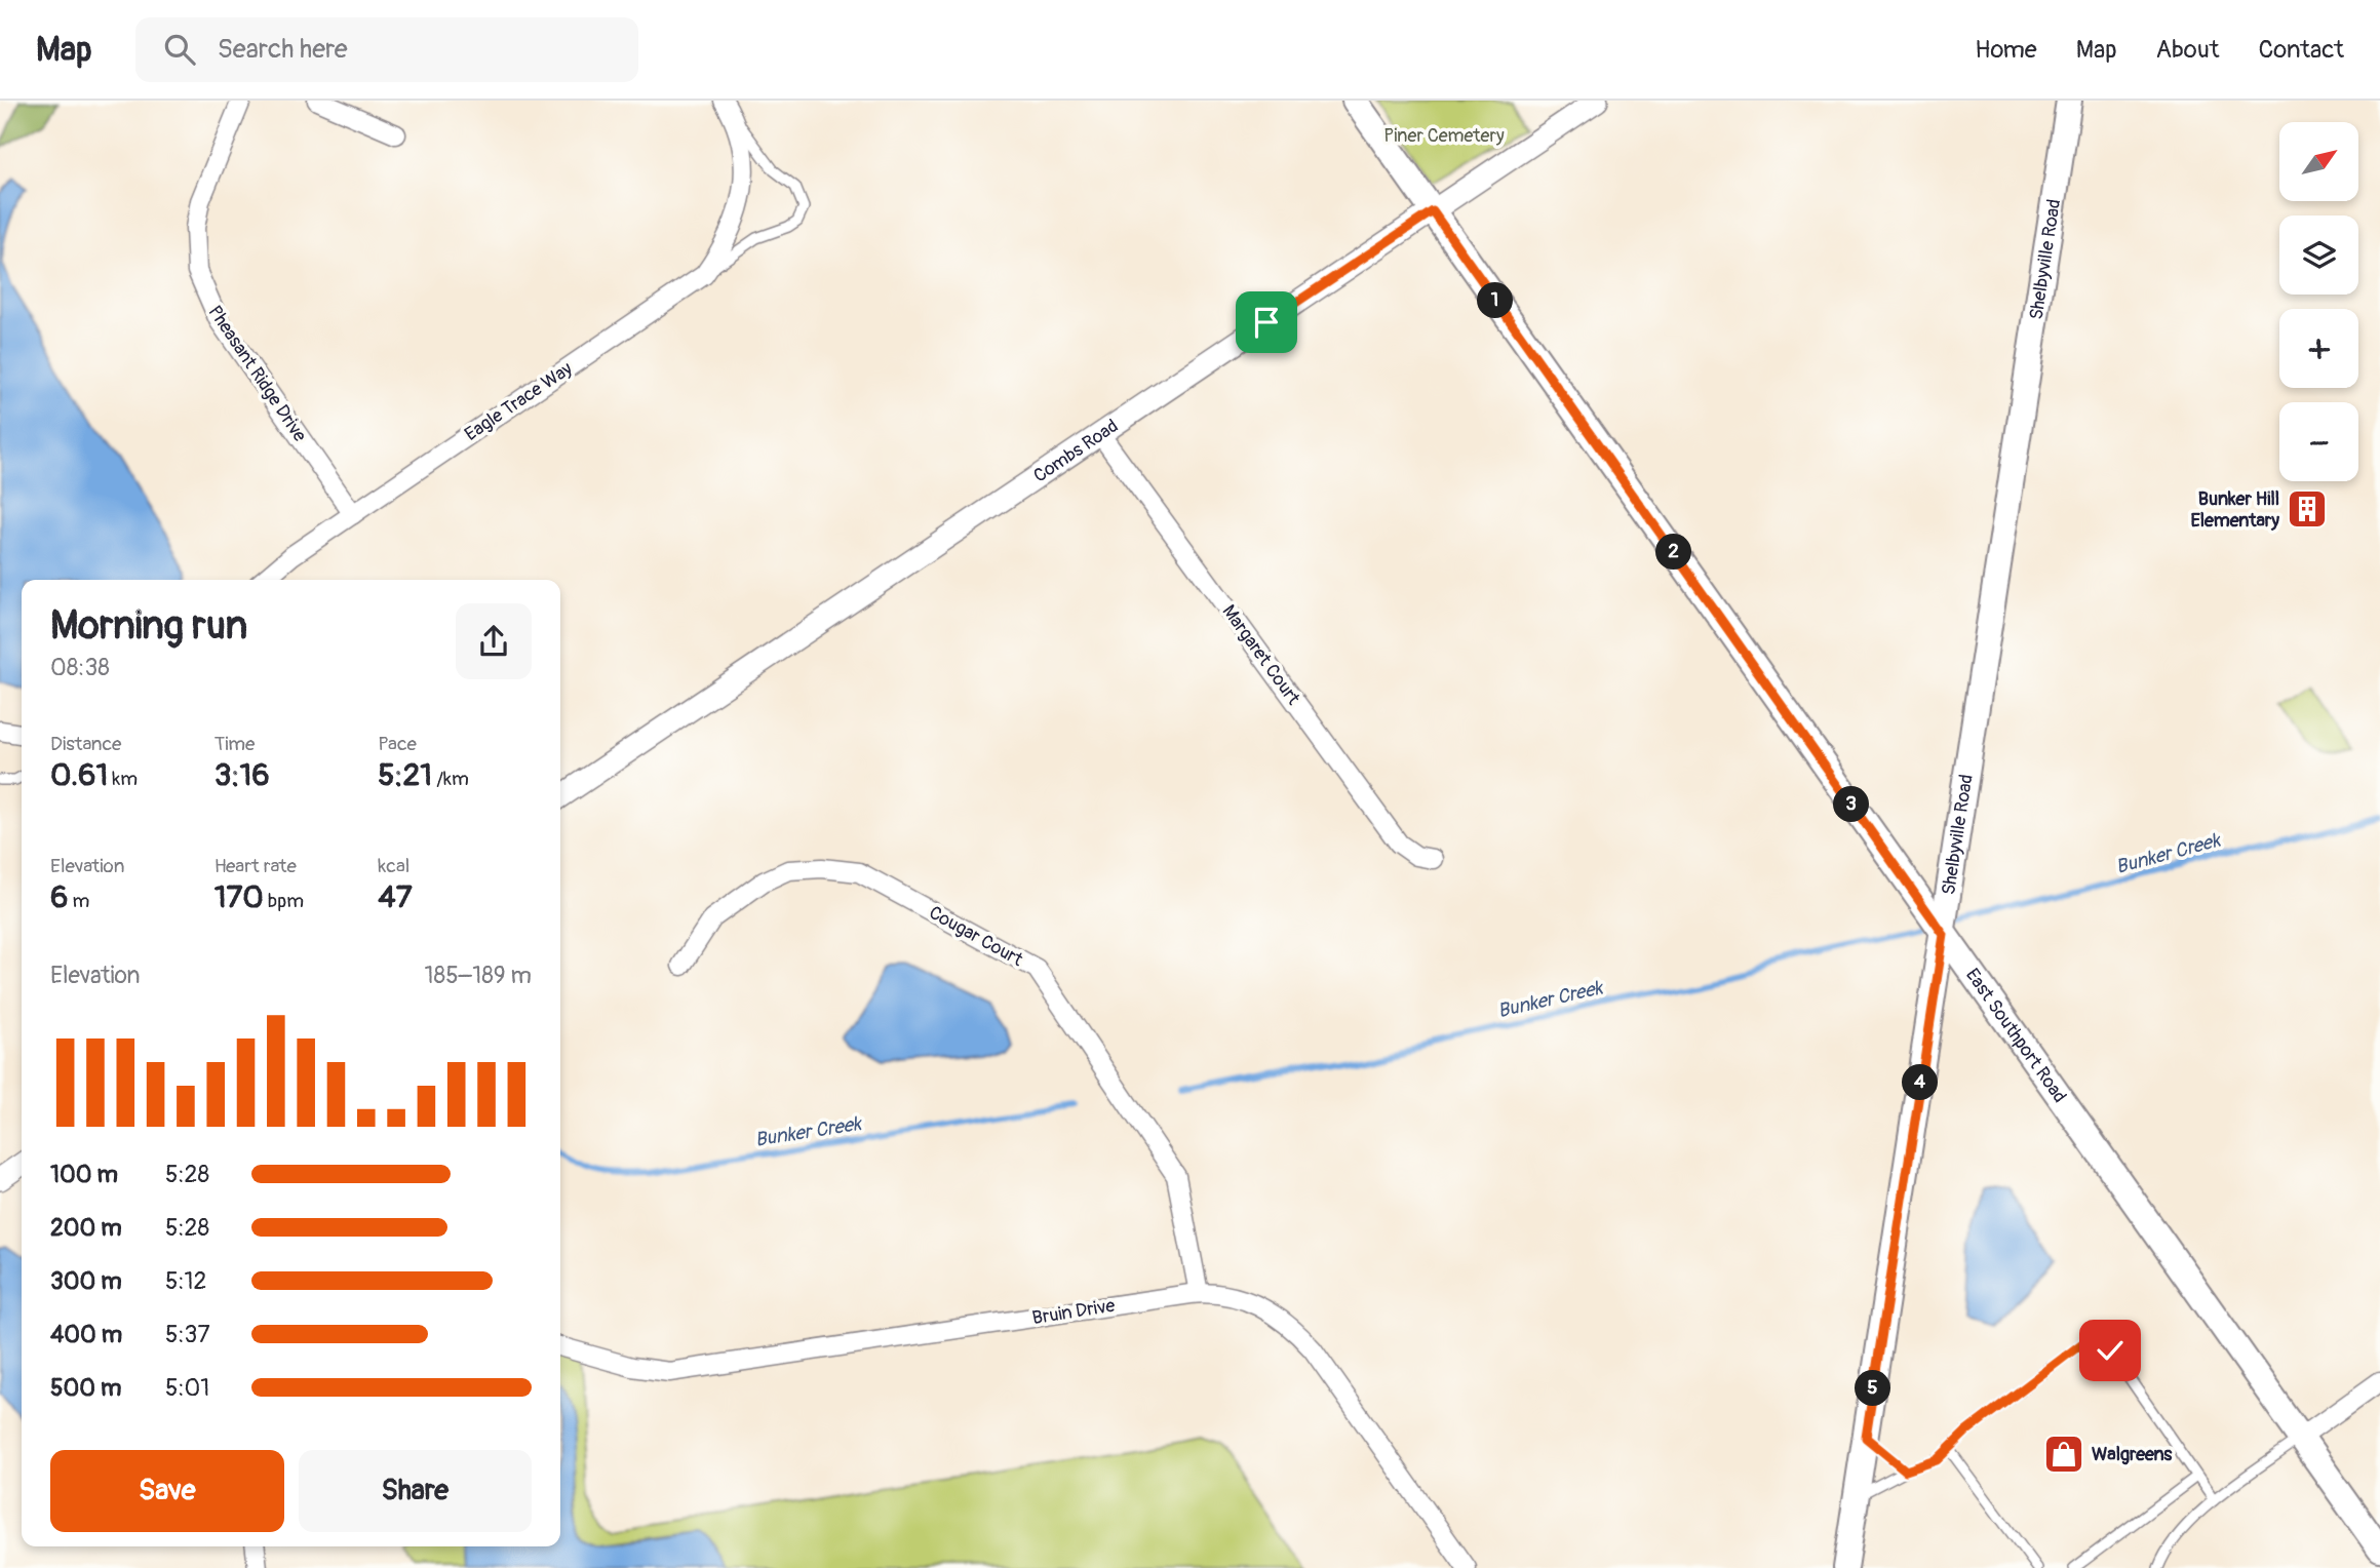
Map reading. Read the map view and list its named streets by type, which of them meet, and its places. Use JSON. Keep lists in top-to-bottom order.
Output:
{
  "streets": {
    "main road": ["Shelbyville Road", "East Southport Road"],
    "street": [
      "Pheasant Ridge Drive",
      "Eagle Trace Way",
      "Combs Road",
      "Margaret Court",
      "Cougar Court",
      "Bruin Drive"
    ]
  },
  "crossings": [
    ["Shelbyville Road", "East Southport Road"],
    ["Pheasant Ridge Drive", "Eagle Trace Way"],
    ["Combs Road", "Margaret Court"],
    ["Combs Road", "East Southport Road"],
    ["Cougar Court", "Bruin Drive"]
  ],
  "water": ["Bunker Creek"],
  "parks": ["Piner Cemetery"],
  "places": {
    "building": ["Bunker Hill Elementary"],
    "shop": ["Walgreens"]
  },
  "north": "top right",
  "page": {
    "header": "Map",
    "search": "Search here",
    "nav": [
      "Home",
      "Map",
      "About",
      "Contact"
    ],
    "map_buttons": ["+", "−"],
    "pins": [
      "1",
      "2",
      "3",
      "4",
      "5"
    ],
    "heading": ["Morning run", "08:38"],
    "stats": [
      ["Distance", "0.61 km"],
      ["Time", "3:16"],
      ["Pace", "5:21 /km"],
      ["Elevation", "6 m"],
      ["Heart rate", "170 bpm"],
      ["kcal", "47"]
    ],
    "chart": ["Elevation", "185–189 m"],
    "list": [
      {
        "name": "100 m",
        "note": "5:28"
      },
      {
        "name": "200 m",
        "note": "5:28"
      },
      {
        "name": "300 m",
        "note": "5:12"
      },
      {
        "name": "400 m",
        "note": "5:37"
      },
      {
        "name": "500 m",
        "note": "5:01"
      }
    ],
    "buttons": ["Save", "Share"]
  }
}
